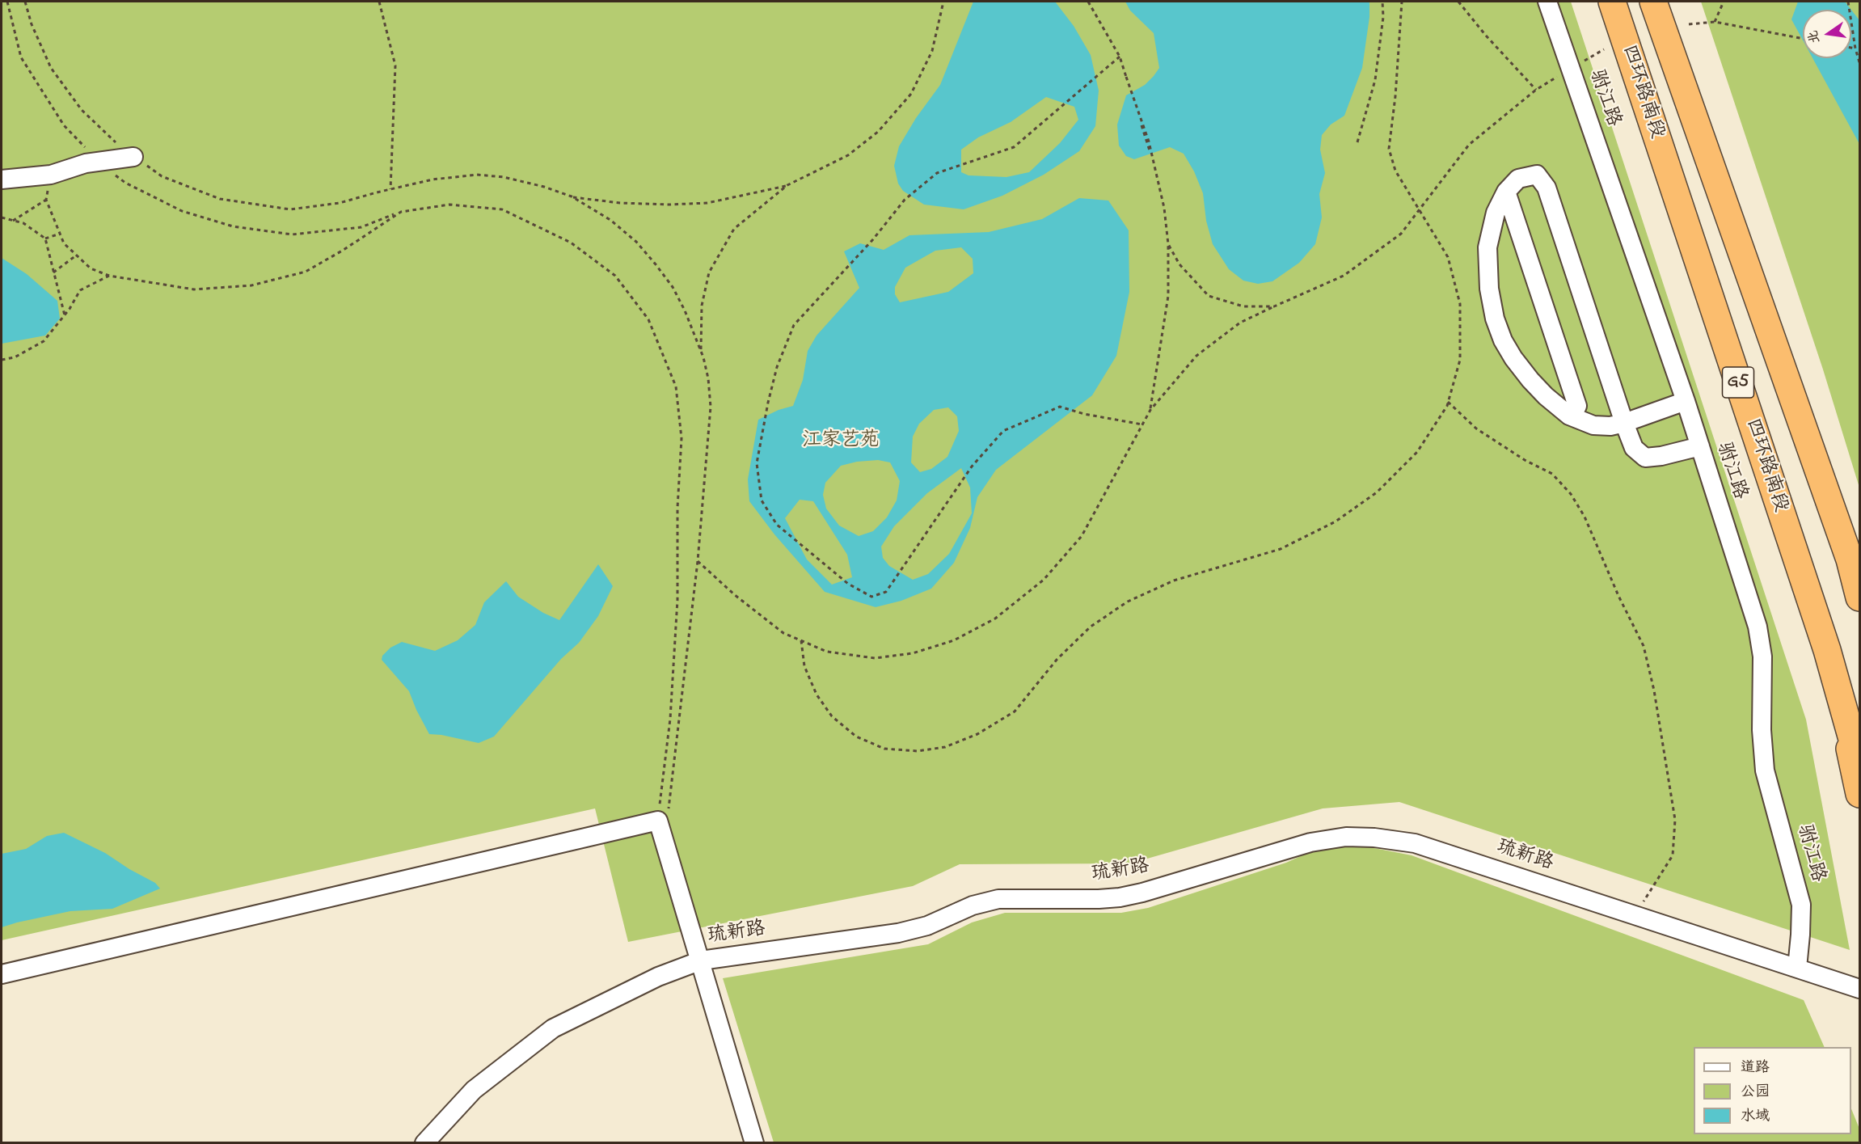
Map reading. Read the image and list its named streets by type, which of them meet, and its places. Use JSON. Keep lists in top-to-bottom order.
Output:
{
  "streets": {
    "highway": ["四环路南段", "G5"],
    "street": ["驸江路", "琉新路"]
  },
  "crossings": [
    ["驸江路", "琉新路"]
  ],
  "parks": ["江家艺苑"],
  "legend": ["道路", "公园", "水域"],
  "north": "left"
}
